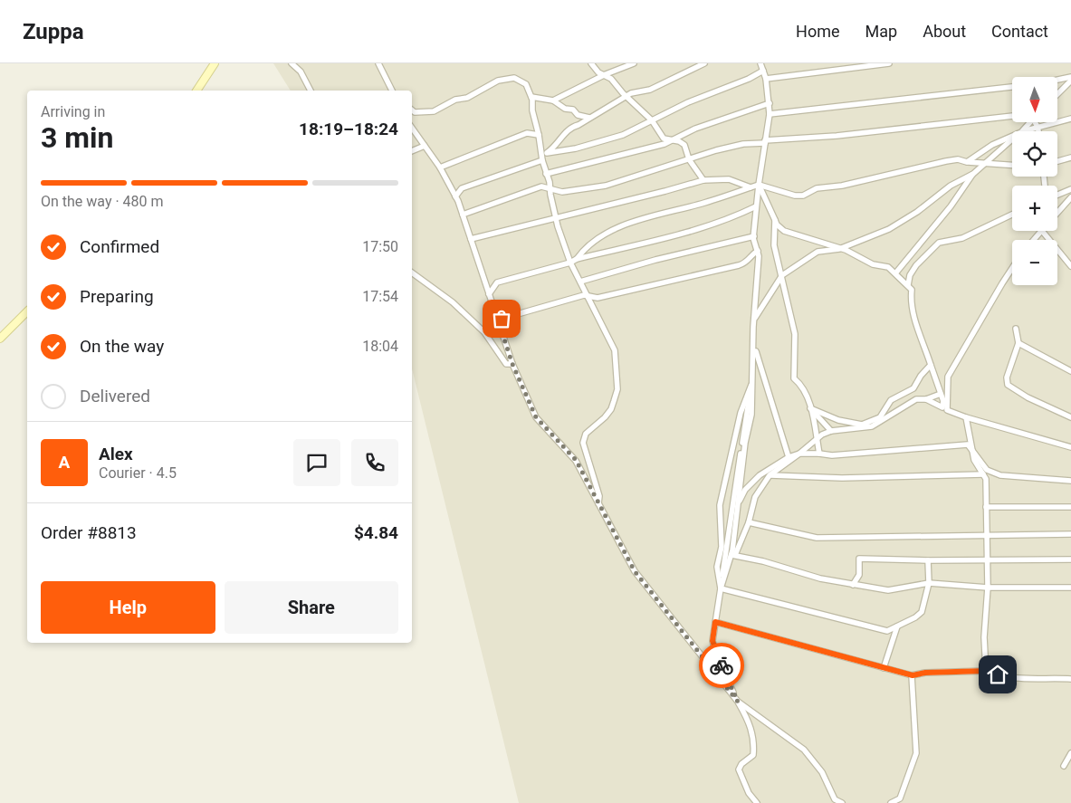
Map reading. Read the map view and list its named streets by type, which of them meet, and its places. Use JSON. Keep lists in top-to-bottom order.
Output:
{
  "north": "bottom",
  "page": {
    "header": "Zuppa",
    "nav": [
      "Home",
      "Map",
      "About",
      "Contact"
    ],
    "map_buttons": ["+", "−"],
    "heading": ["3 min", "Arriving in", "18:19–18:24"],
    "panel": [
      "Alex",
      "Courier · 4.5",
      "Order #8813",
      "$4.84"
    ],
    "bar": "On the way · 480 m",
    "list": [
      ["Confirmed", "17:50"],
      ["Preparing", "17:54"],
      ["On the way", "18:04"],
      "Delivered"
    ],
    "round": "A",
    "buttons": ["Help", "Share"]
  }
}
